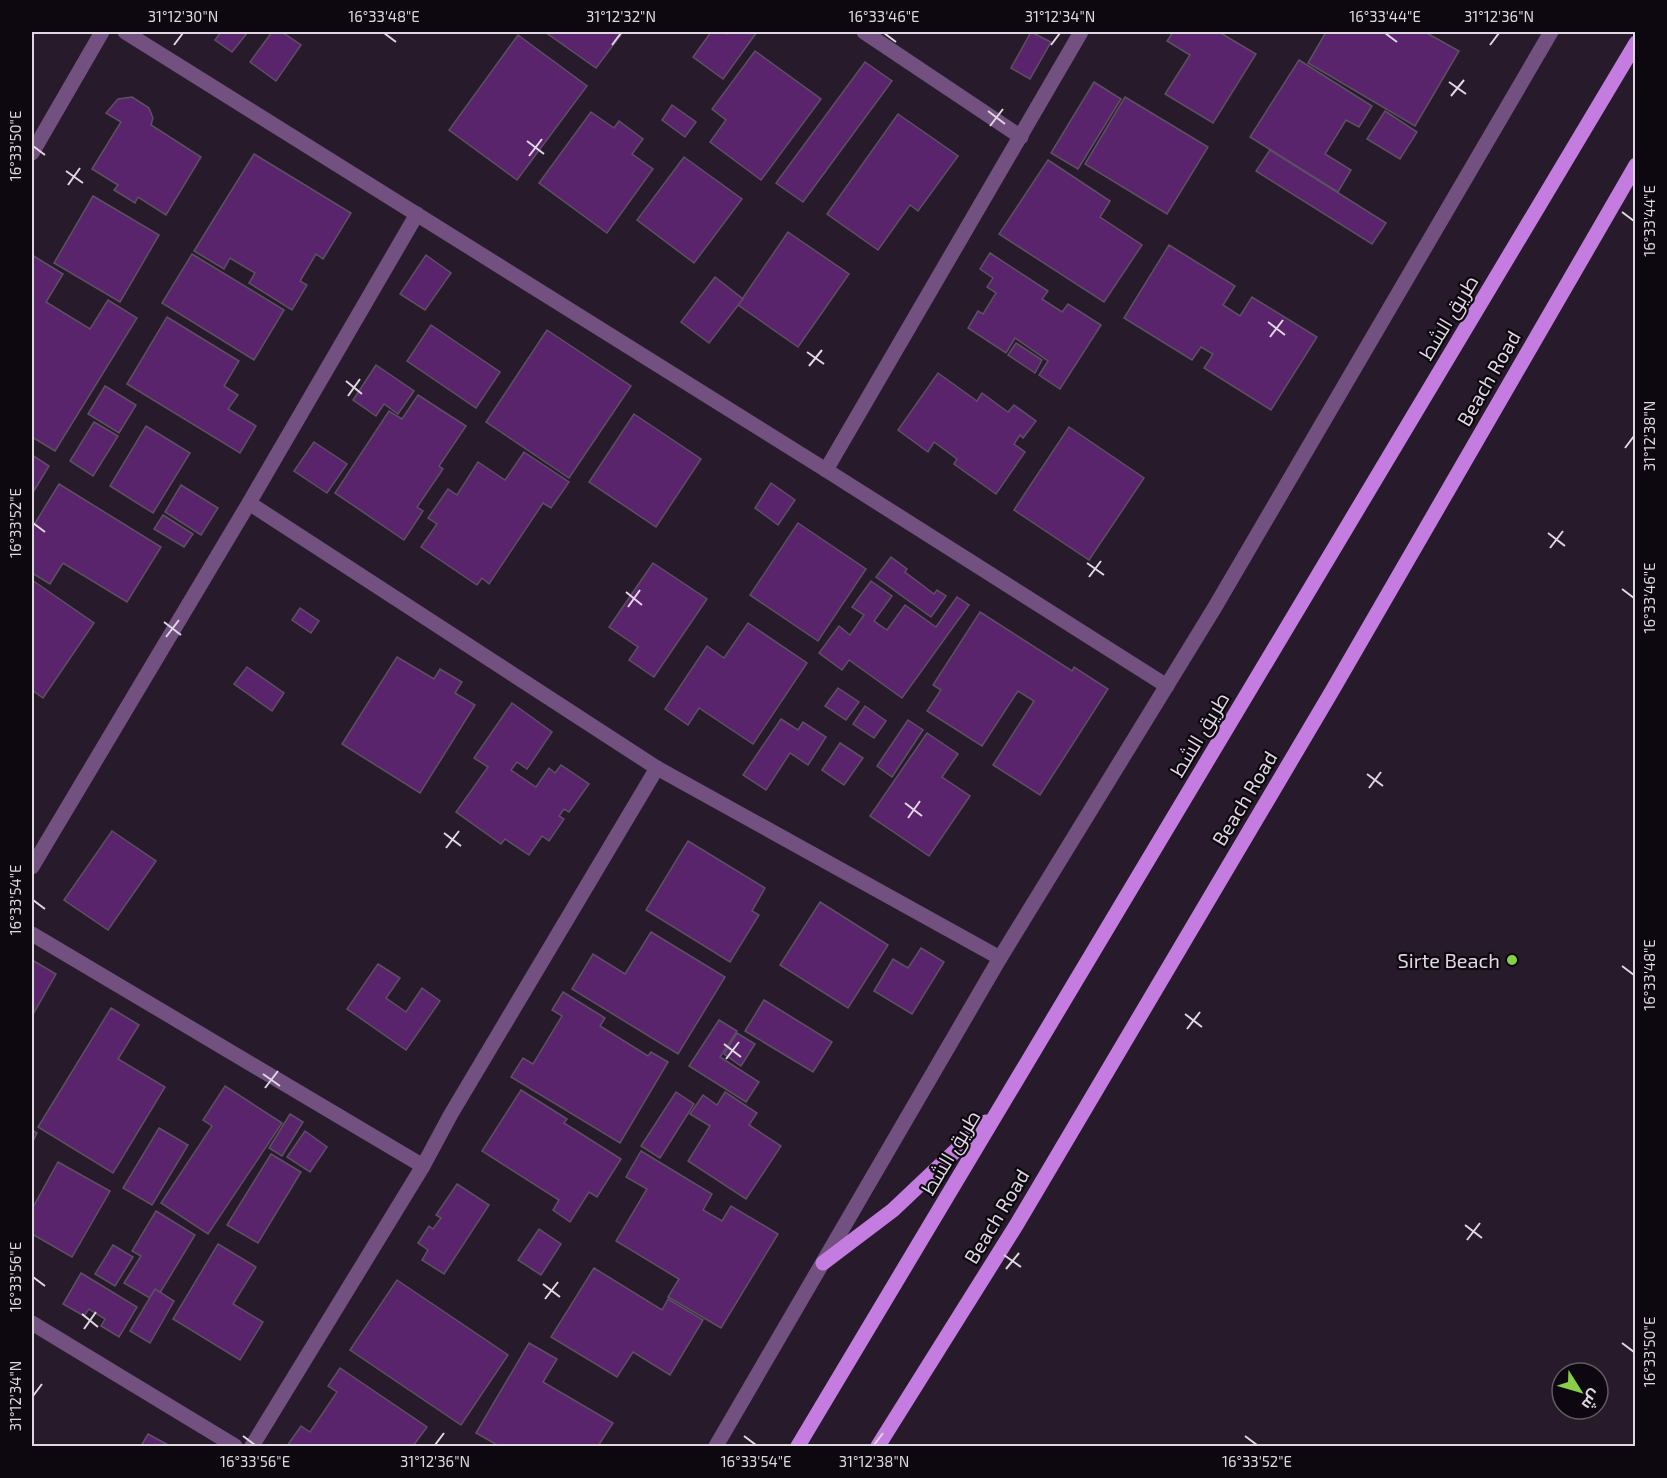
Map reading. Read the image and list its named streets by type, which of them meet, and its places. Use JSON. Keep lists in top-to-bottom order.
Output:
{
  "streets": {
    "main road": ["طريق الشط", "Beach Road"]
  },
  "places": ["Sirte Beach"],
  "north": "bottom right",
  "coordinates": [
    "31°12'30\"N",
    "16°33'48\"E",
    "31°12'32\"N",
    "16°33'46\"E",
    "31°12'34\"N",
    "16°33'44\"E",
    "31°12'36\"N",
    "16°33'50\"E",
    "31°12'38\"N",
    "16°33'52\"E",
    "16°33'54\"E",
    "16°33'56\"E"
  ]
}
